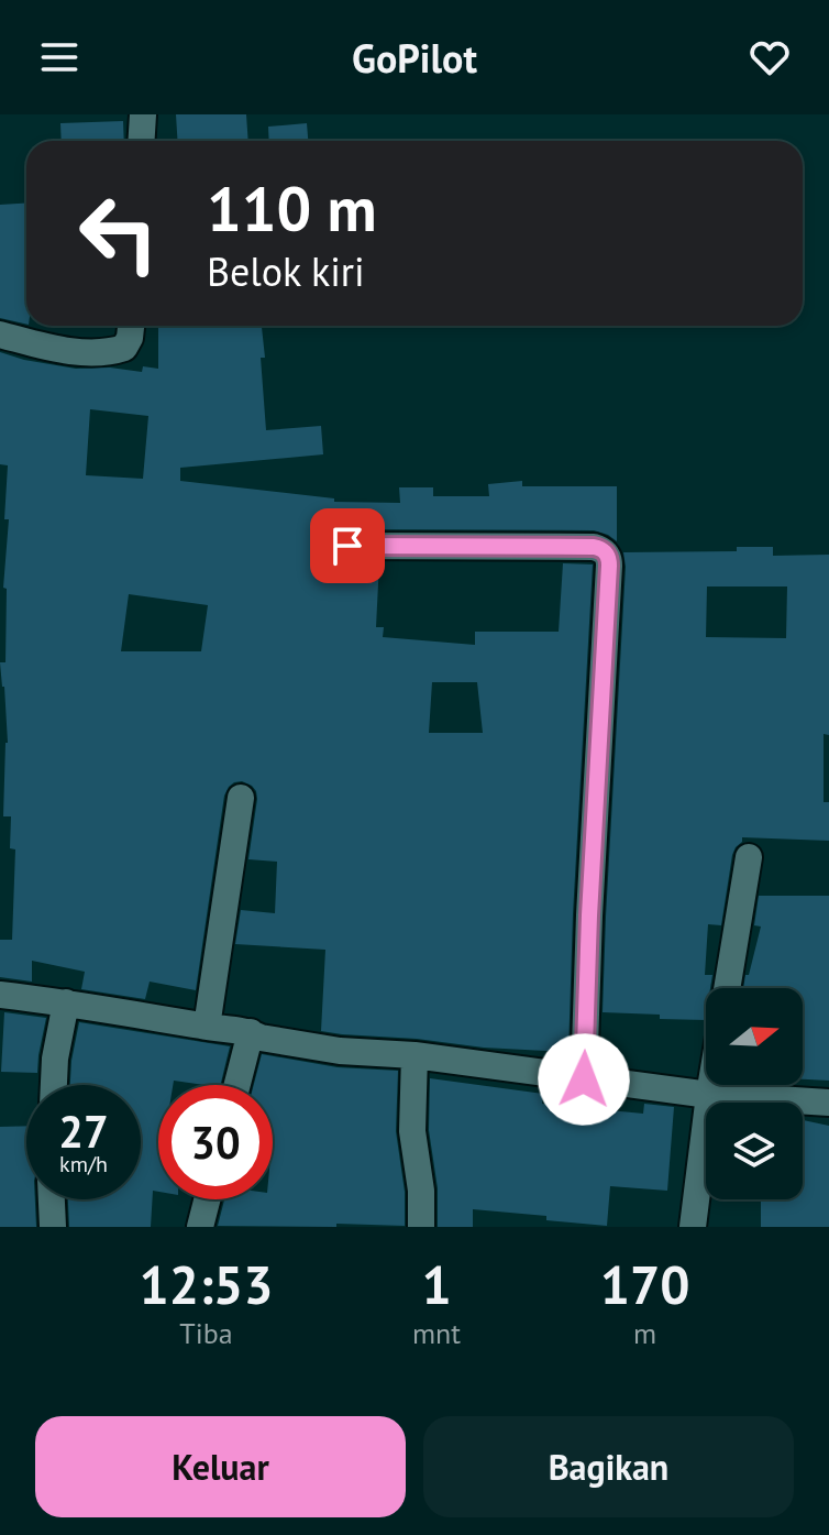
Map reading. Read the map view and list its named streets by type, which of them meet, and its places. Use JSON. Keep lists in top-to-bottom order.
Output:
{
  "north": "right",
  "page": {
    "header": "GoPilot",
    "turn": ["110 m", "Belok kiri"],
    "speed": "27 km/h",
    "limit": "30",
    "eta": [
      "12:53",
      "Tiba",
      "1",
      "mnt",
      "170",
      "m"
    ],
    "buttons": ["Keluar", "Bagikan"]
  }
}
